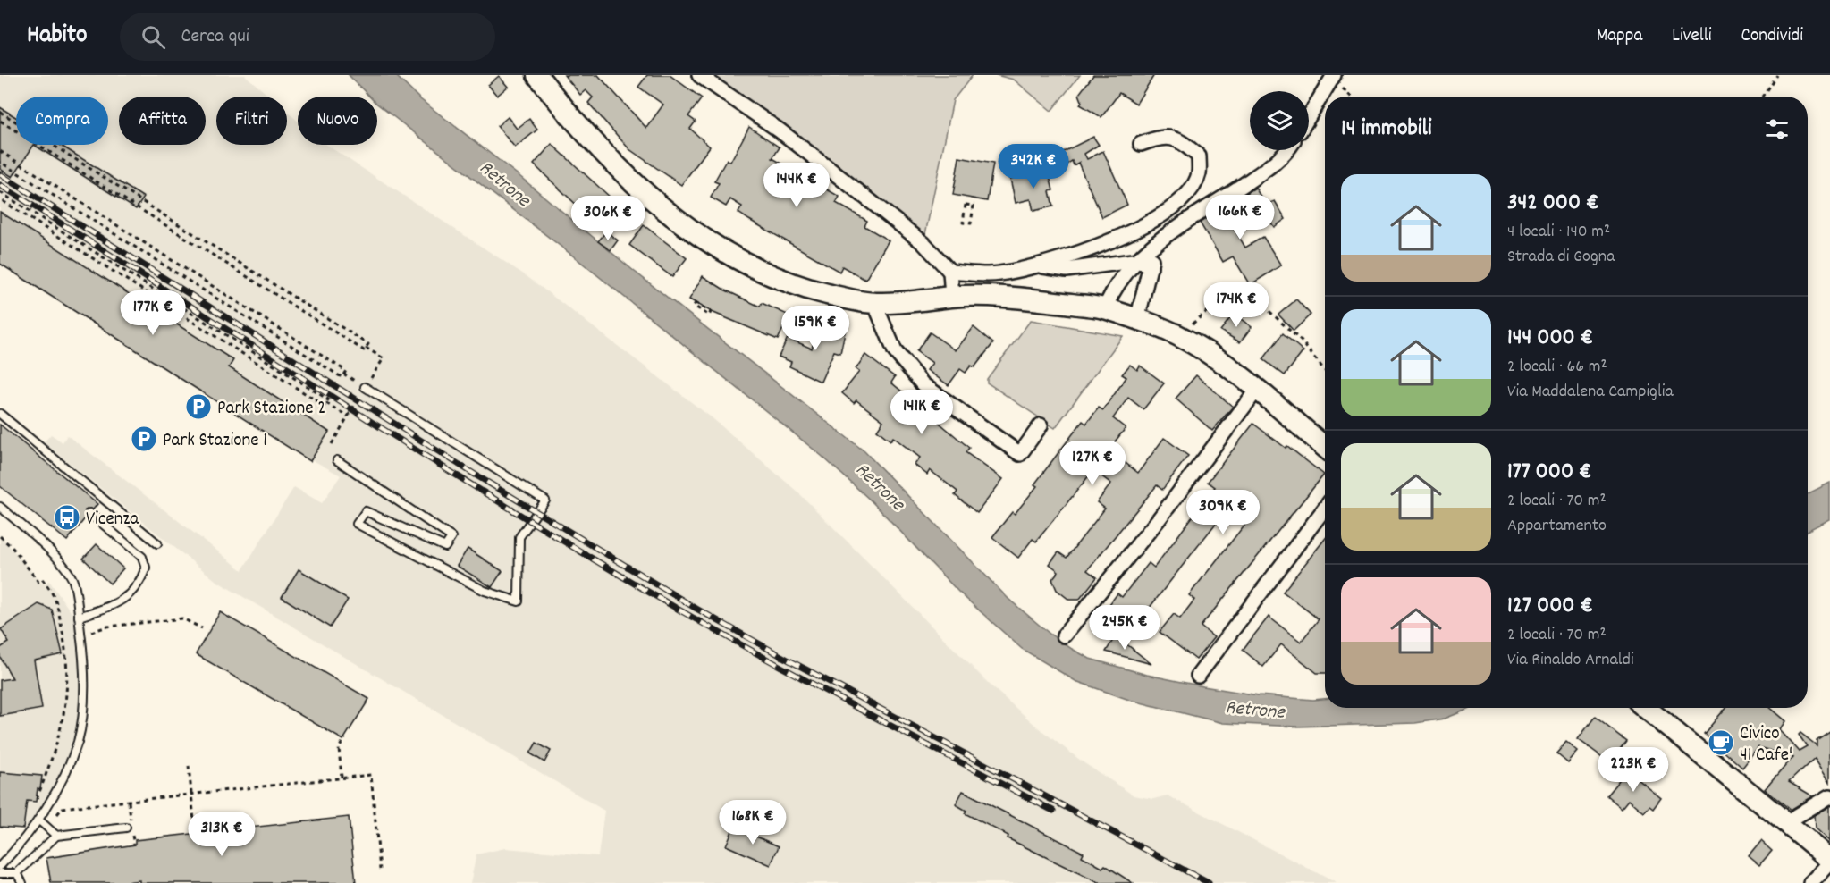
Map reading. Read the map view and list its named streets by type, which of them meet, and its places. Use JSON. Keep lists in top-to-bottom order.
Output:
{
  "water": ["Retrone"],
  "places": {
    "parking": ["Park Stazione 2", "Park Stazione 1"],
    "bus stop": ["Vicenza"],
    "cafe": ["Civico 41 Cafe'"]
  },
  "page": {
    "header": "Habito",
    "search": "Cerca qui",
    "nav": ["Mappa", "Livelli", "Condividi"],
    "chip": [
      "Compra",
      "Affitta",
      "Filtri",
      "Nuovo"
    ],
    "heading": "14 immobili",
    "price": [
      "342K €",
      "144K €",
      "166K €",
      "306K €",
      "174K €",
      "177K €",
      "159K €",
      "141K €",
      "127K €",
      "309K €",
      "245K €",
      "223K €",
      "168K €",
      "313K €"
    ],
    "list": [
      {
        "name": "342 000 €",
        "note": "4 locali · 140 m² · Strada di Gogna"
      },
      {
        "name": "144 000 €",
        "note": "2 locali · 66 m² · Via Maddalena Campiglia"
      },
      {
        "name": "177 000 €",
        "note": "2 locali · 70 m² · Appartamento"
      },
      {
        "name": "127 000 €",
        "note": "2 locali · 70 m² · Via Rinaldo Arnaldi"
      }
    ]
  }
}
